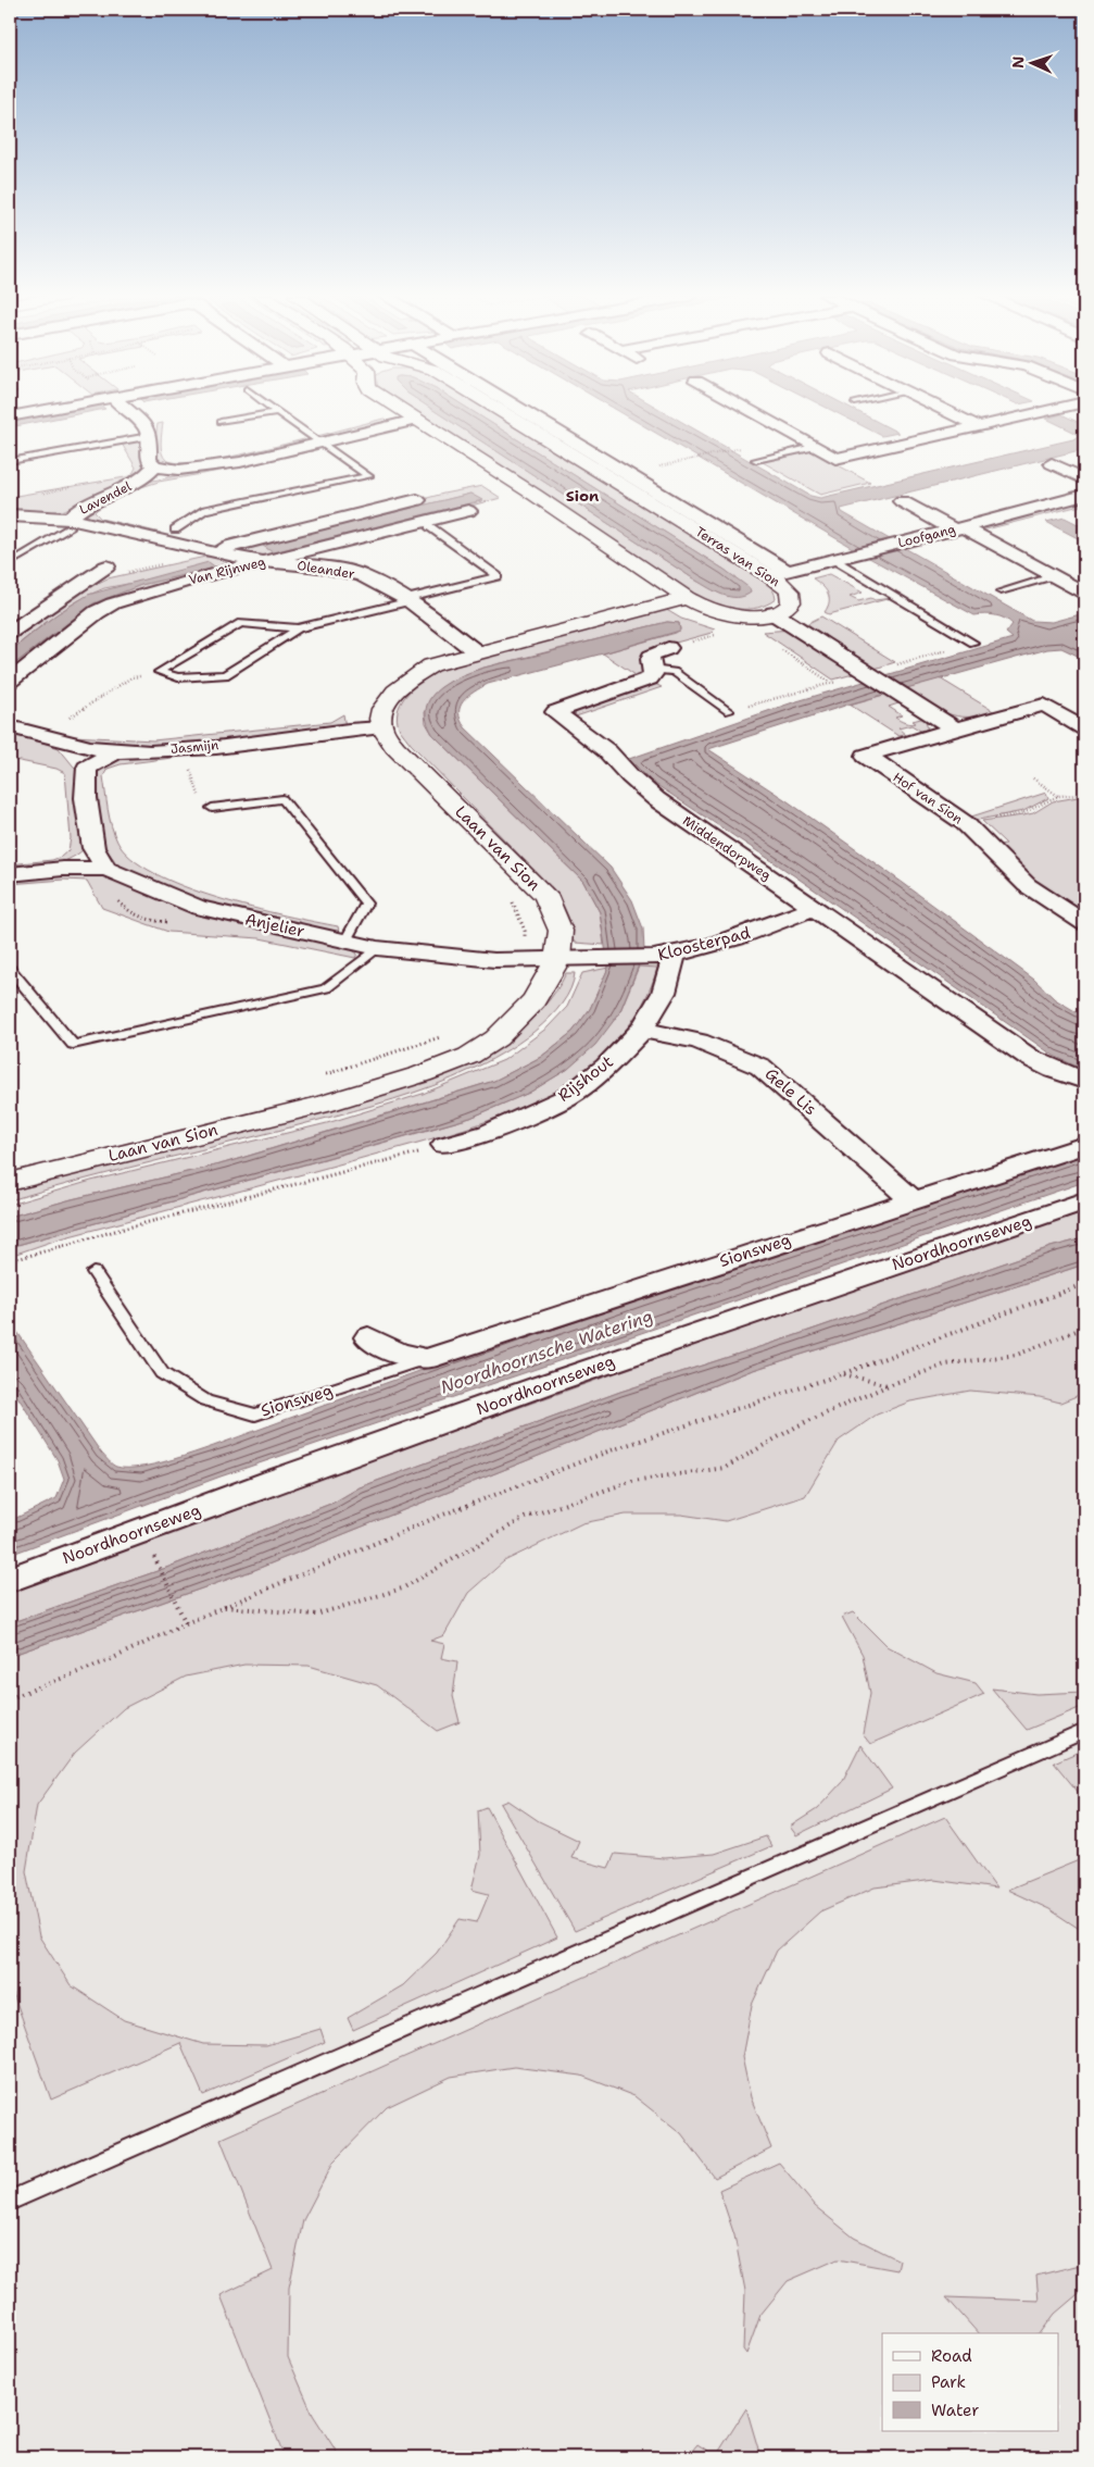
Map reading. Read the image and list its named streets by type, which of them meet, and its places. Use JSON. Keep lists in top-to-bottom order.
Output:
{
  "streets": {
    "street": [
      "Lavendel",
      "Loofgang",
      "Terras van Sion",
      "Oleander",
      "Van Rijnweg",
      "Jasmijn",
      "Hof van Sion",
      "Laan van Sion",
      "Middendorpweg",
      "Anjelier",
      "Kloosterpad",
      "Rijshout",
      "Gele Lis",
      "Noordhoornseweg",
      "Sionsweg"
    ]
  },
  "crossings": [
    ["Lavendel", "Terras van Sion"],
    ["Lavendel", "Oleander"],
    ["Loofgang", "Terras van Sion"],
    ["Oleander", "Van Rijnweg"],
    ["Jasmijn", "Laan van Sion"],
    ["Laan van Sion", "Anjelier"],
    ["Laan van Sion", "Kloosterpad"],
    ["Middendorpweg", "Kloosterpad"],
    ["Anjelier", "Kloosterpad"],
    ["Kloosterpad", "Rijshout"],
    ["Rijshout", "Gele Lis"],
    ["Gele Lis", "Sionsweg"]
  ],
  "districts": ["Sion"],
  "water": ["Noordhoornsche Watering"],
  "legend": ["Road", "Park", "Water"],
  "north": "left"
}
